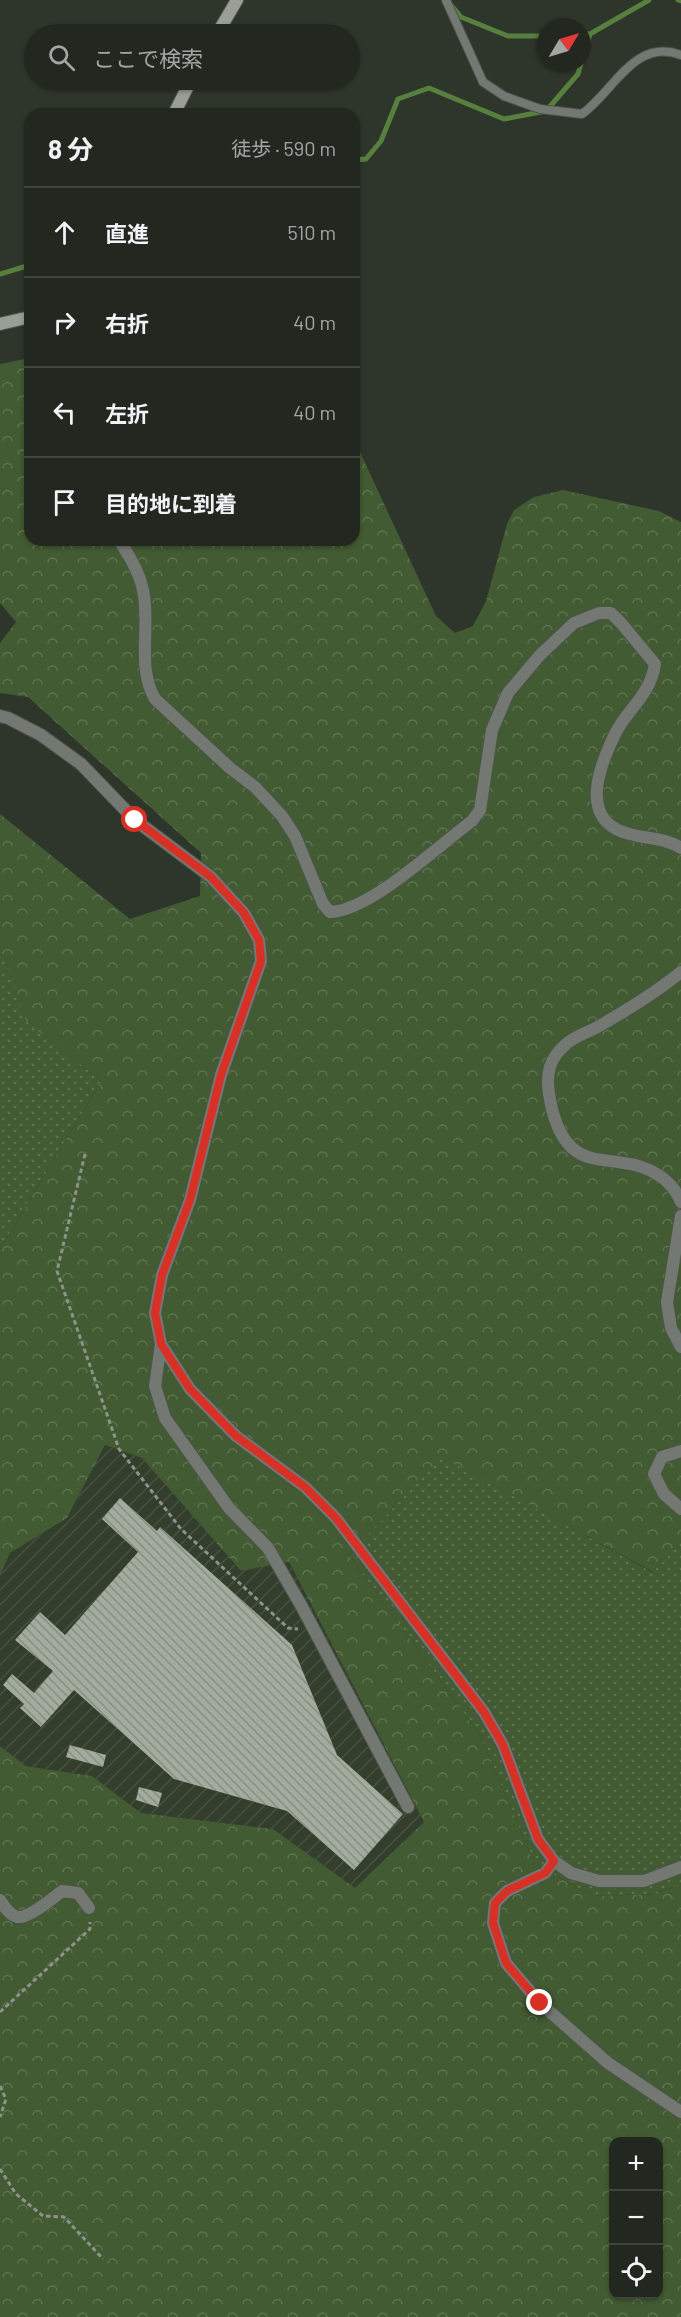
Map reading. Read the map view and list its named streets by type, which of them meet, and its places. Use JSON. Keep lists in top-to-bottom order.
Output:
{
  "north": "top right",
  "page": {
    "search": "ここで検索",
    "heading": ["8 分", "徒歩 · 590 m"],
    "list": [
      ["直進", "510 m"],
      ["右折", "40 m"],
      ["左折", "40 m"],
      "目的地に到着"
    ],
    "map_buttons": ["+", "−"]
  }
}
